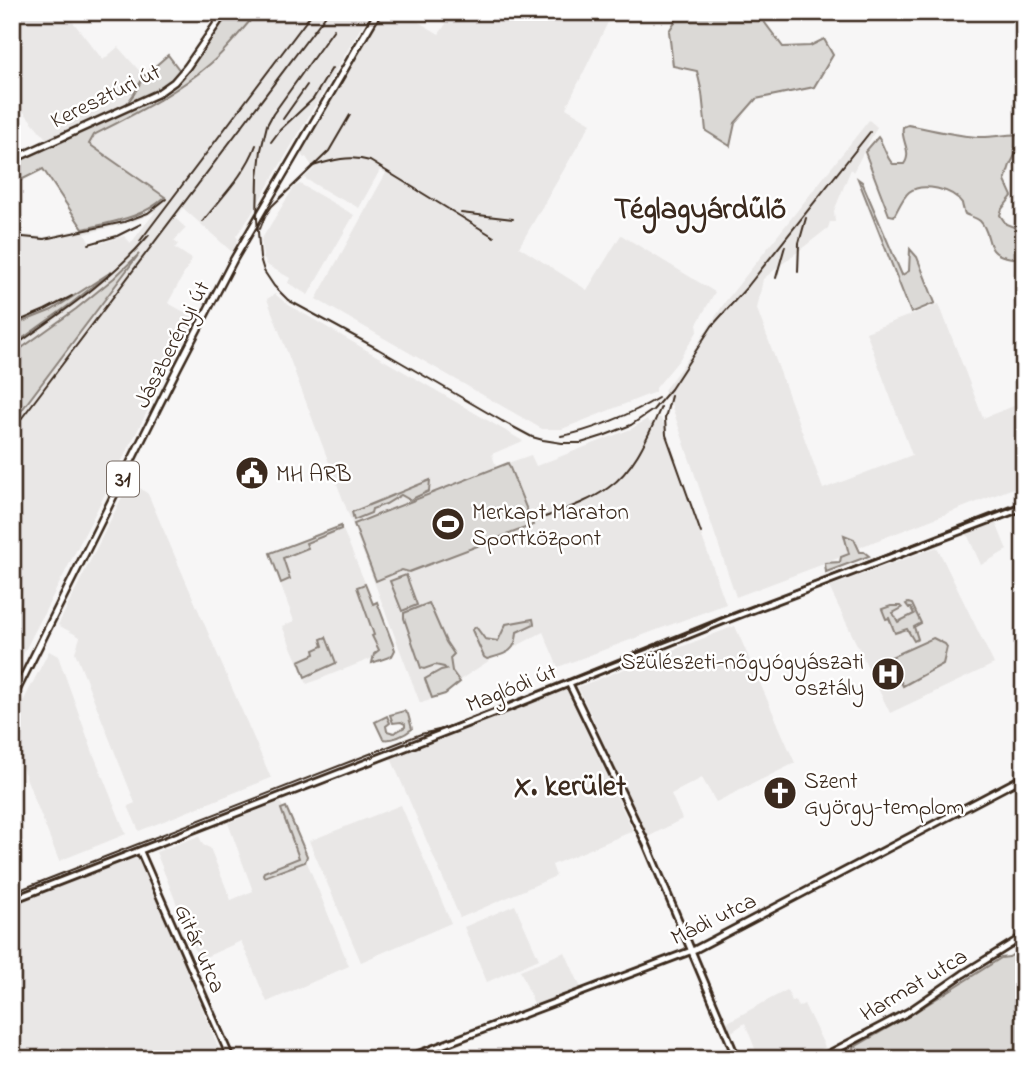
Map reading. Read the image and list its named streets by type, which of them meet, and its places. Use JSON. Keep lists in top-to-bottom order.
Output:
{
  "streets": {
    "main road": ["Keresztúri út", "Jászberényi út", "31"],
    "street": [
      "Maglódi út",
      "Mádi utca",
      "Gitár utca",
      "Harmat utca"
    ]
  },
  "crossings": [
    ["Maglódi út", "Gitár utca"]
  ],
  "districts": ["Téglagyárdűlő", "X. kerület"],
  "places": {
    "public building": ["MH ARB"],
    "sports": ["Merkapt Maraton Sportközpont"],
    "hospital": ["Szülészeti-nőgyógyászati osztály"],
    "church": ["Szent György-templom"]
  }
}
